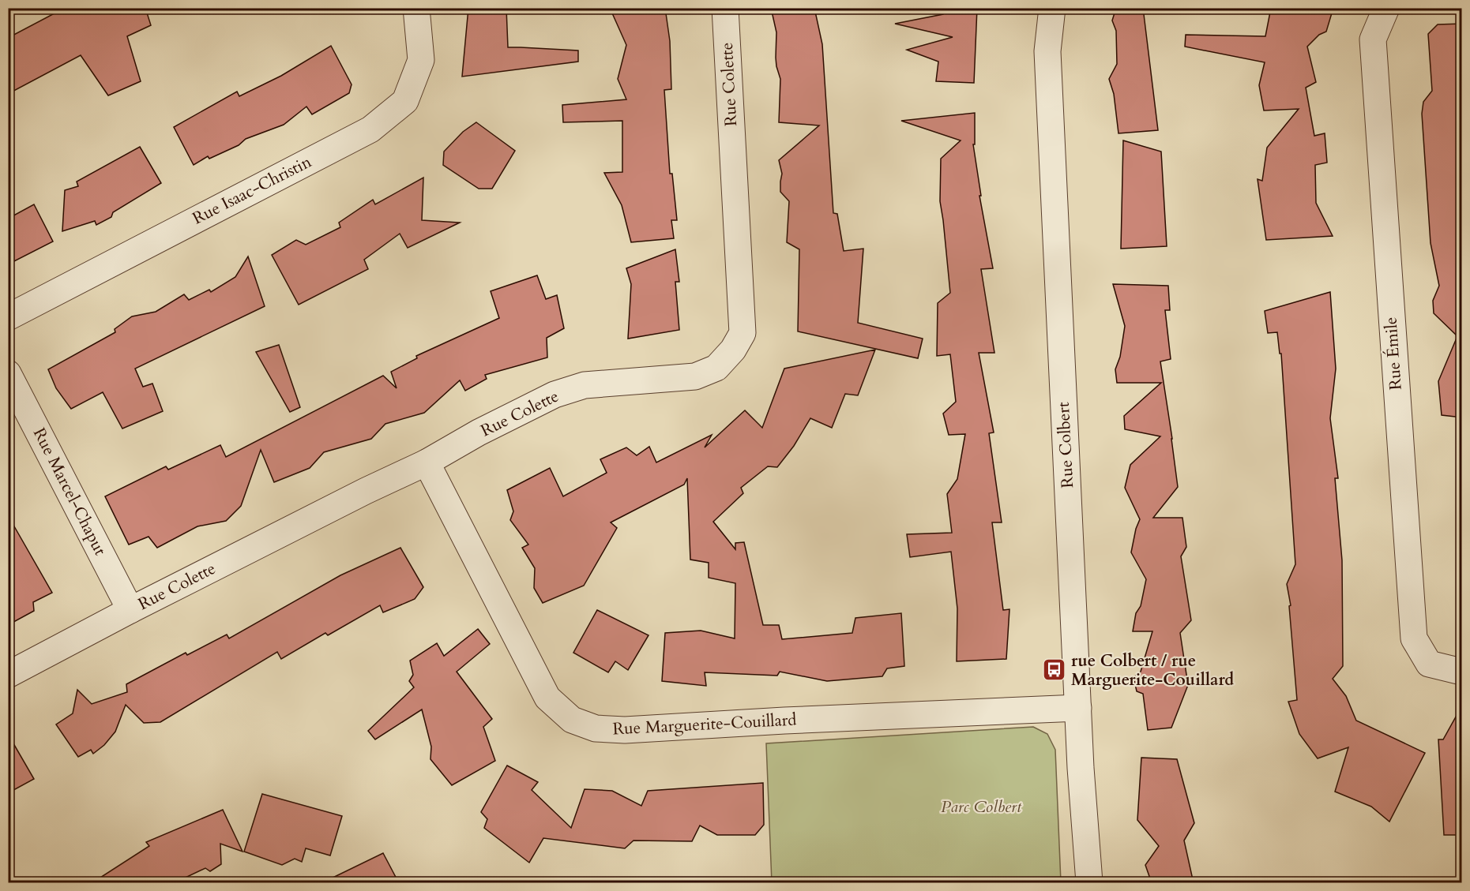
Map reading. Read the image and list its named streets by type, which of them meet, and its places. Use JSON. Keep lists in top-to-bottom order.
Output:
{
  "streets": {
    "street": [
      "Rue Colette",
      "Rue Isaac-Christin",
      "Rue Émile",
      "Rue Colbert",
      "Rue Marcel-Chaput",
      "Rue Marguerite-Couillard"
    ]
  },
  "crossings": [
    ["Rue Colette", "Rue Marcel-Chaput"],
    ["Rue Colette", "Rue Marguerite-Couillard"],
    ["Rue Colbert", "Rue Marguerite-Couillard"]
  ],
  "parks": ["Parc Colbert"],
  "places": {
    "bus stop": ["rue Colbert / rue Marguerite-Couillard"]
  }
}
